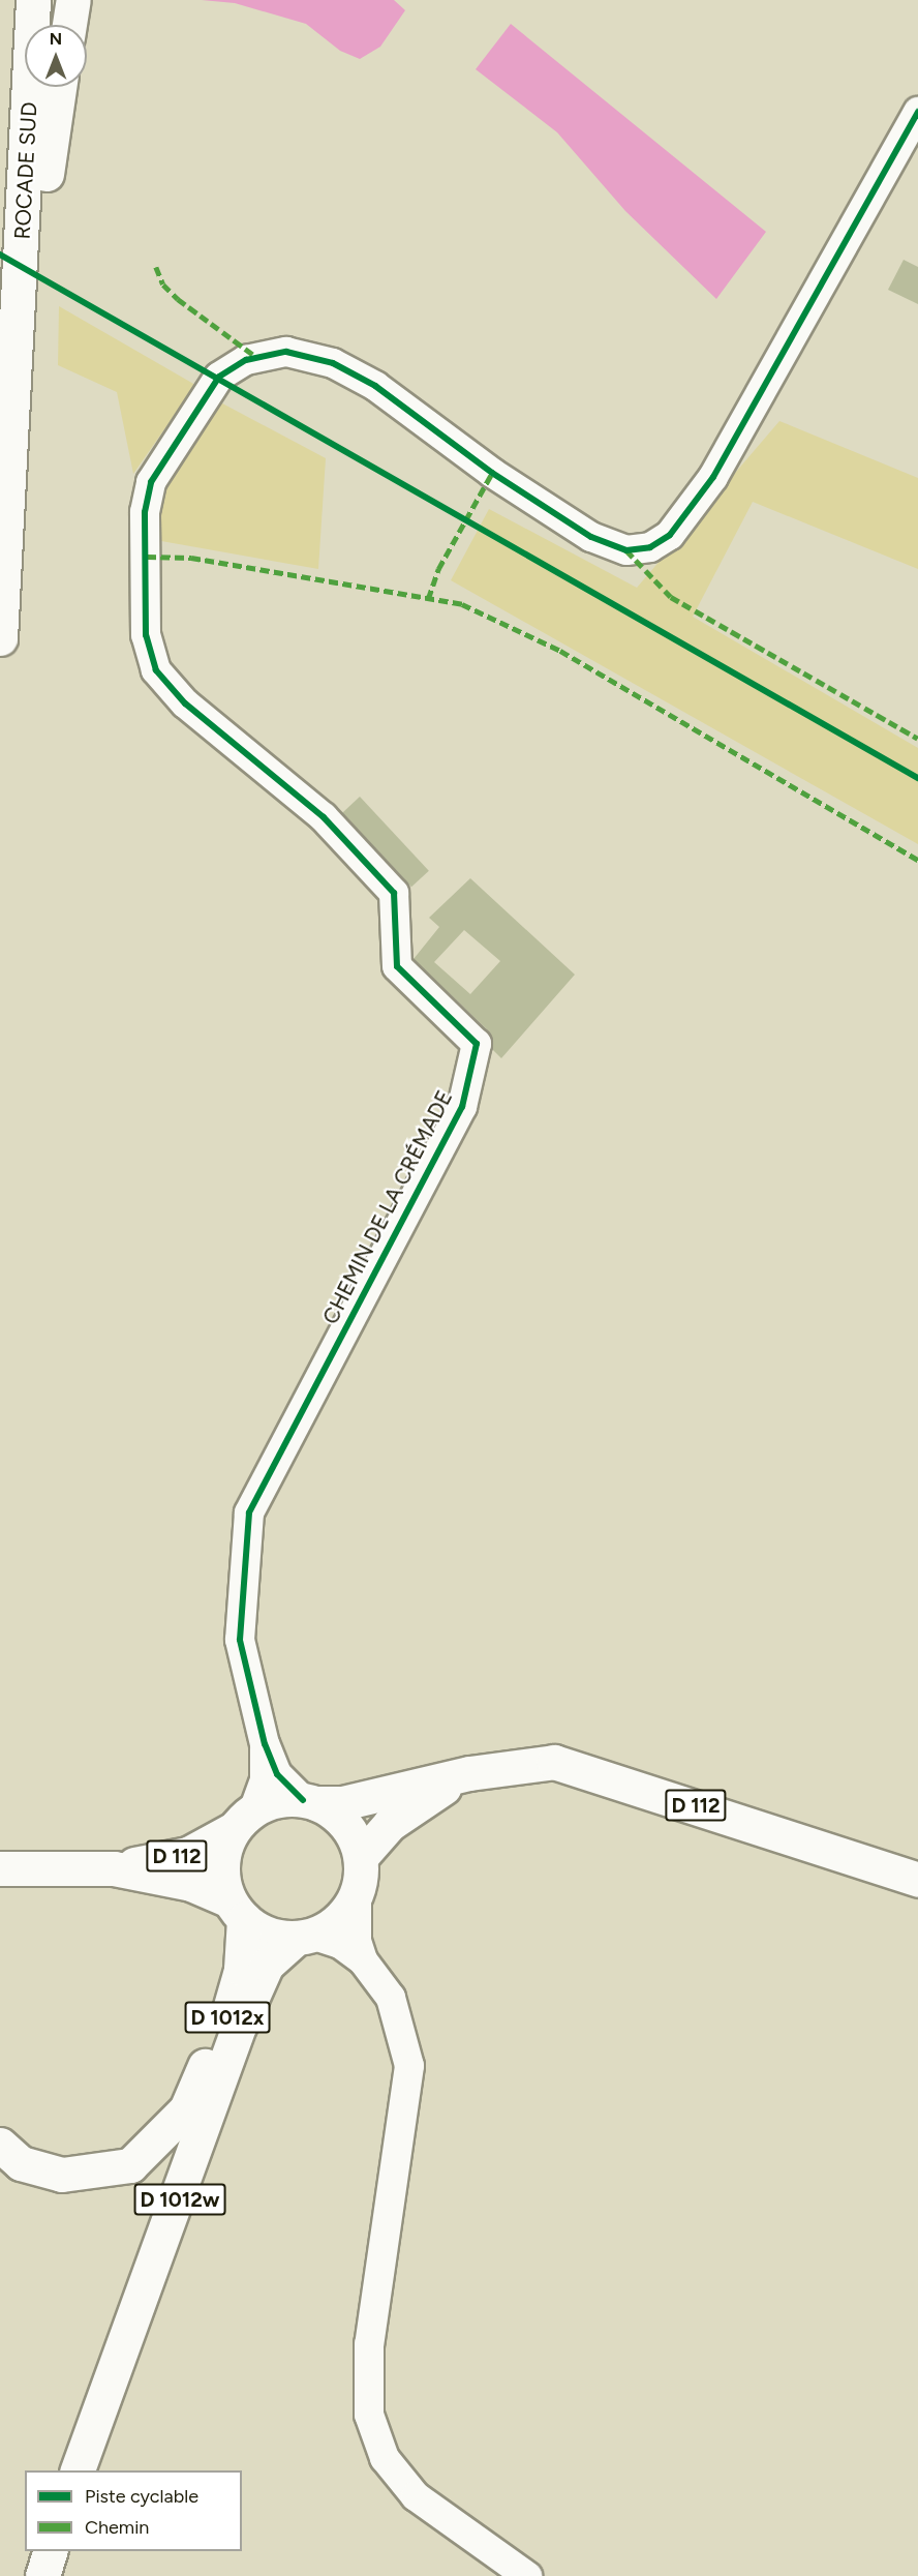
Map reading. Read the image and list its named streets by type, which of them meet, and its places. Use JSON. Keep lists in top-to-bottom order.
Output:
{
  "streets": {
    "main road": [
      "ROCADE SUD",
      "D 112",
      "D 1012x",
      "D 1012w"
    ],
    "street": ["CHEMIN DE LA CRÉMADE"]
  },
  "crossings": [
    ["D 112", "D 1012x"],
    ["D 112", "D 1012w"],
    ["D 1012x", "D 1012w"]
  ],
  "legend": ["Piste cyclable", "Chemin"],
  "north": "top"
}
